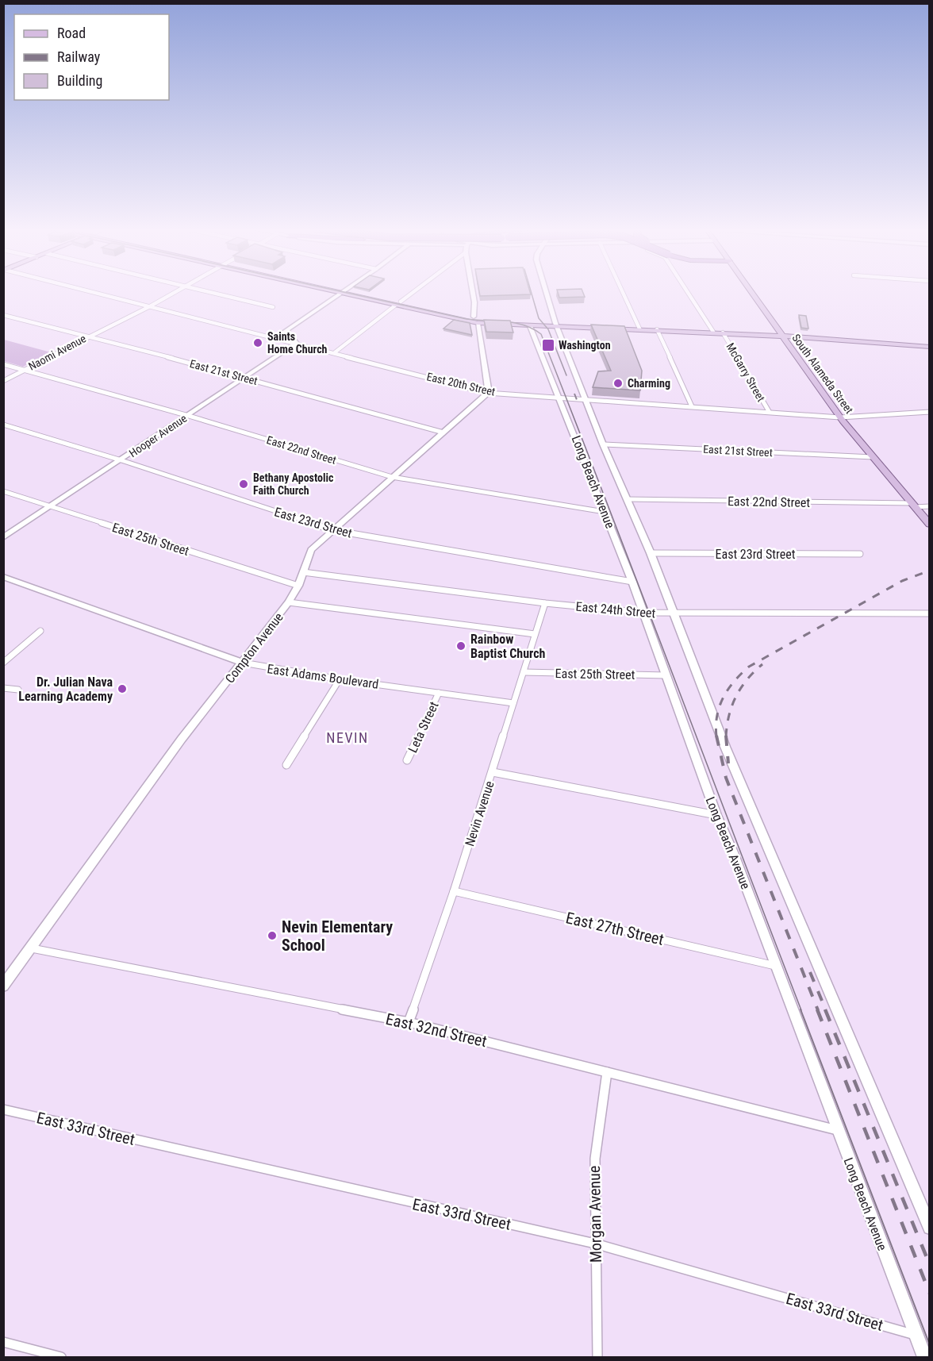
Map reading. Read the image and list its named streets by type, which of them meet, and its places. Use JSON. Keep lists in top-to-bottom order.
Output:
{
  "streets": {
    "main road": ["South Alameda Street"],
    "street": [
      "Naomi Avenue",
      "East 21st Street",
      "McGarry Street",
      "East 20th Street",
      "Hooper Avenue",
      "East 22nd Street",
      "Long Beach Avenue",
      "East 23rd Street",
      "East 25th Street",
      "East 24th Street",
      "Compton Avenue",
      "East Adams Boulevard",
      "Leta Street",
      "Nevin Avenue",
      "East 27th Street",
      "East 32nd Street",
      "East 33rd Street",
      "Morgan Avenue"
    ]
  },
  "crossings": [
    ["Naomi Avenue", "East 21st Street"],
    ["Naomi Avenue", "East 20th Street"],
    ["Naomi Avenue", "East 22nd Street"],
    ["East 21st Street", "South Alameda Street"],
    ["East 21st Street", "Hooper Avenue"],
    ["East 21st Street", "Long Beach Avenue"],
    ["East 21st Street", "Compton Avenue"],
    ["McGarry Street", "East 20th Street"],
    ["South Alameda Street", "East 20th Street"],
    ["South Alameda Street", "East 22nd Street"],
    ["East 20th Street", "Hooper Avenue"],
    ["East 20th Street", "Long Beach Avenue"],
    ["East 20th Street", "Compton Avenue"],
    ["Hooper Avenue", "East 22nd Street"],
    ["Hooper Avenue", "East 23rd Street"],
    ["Hooper Avenue", "East 25th Street"],
    ["East 22nd Street", "Long Beach Avenue"],
    ["East 22nd Street", "Compton Avenue"],
    ["Long Beach Avenue", "East 23rd Street"],
    ["Long Beach Avenue", "East 25th Street"],
    ["Long Beach Avenue", "East 24th Street"],
    ["Long Beach Avenue", "East 27th Street"],
    ["Long Beach Avenue", "East 32nd Street"],
    ["Long Beach Avenue", "East 33rd Street"],
    ["East 23rd Street", "Compton Avenue"],
    ["East 25th Street", "Compton Avenue"],
    ["East 25th Street", "Nevin Avenue"],
    ["East 24th Street", "Compton Avenue"],
    ["East 24th Street", "Nevin Avenue"],
    ["Compton Avenue", "East Adams Boulevard"],
    ["Compton Avenue", "East 32nd Street"],
    ["East Adams Boulevard", "Leta Street"],
    ["East Adams Boulevard", "Nevin Avenue"],
    ["Nevin Avenue", "East 27th Street"],
    ["Nevin Avenue", "East 32nd Street"],
    ["East 32nd Street", "Morgan Avenue"],
    ["East 33rd Street", "Morgan Avenue"]
  ],
  "districts": ["NEVIN"],
  "places": {
    "other": [
      "Saints Home Church",
      "Charming",
      "Bethany Apostolic Faith Church",
      "Rainbow Baptist Church",
      "Dr. Julian Nava Learning Academy",
      "Nevin Elementary School"
    ],
    "transit": ["Washington"]
  },
  "legend": ["Road", "Railway", "Building"]
}
